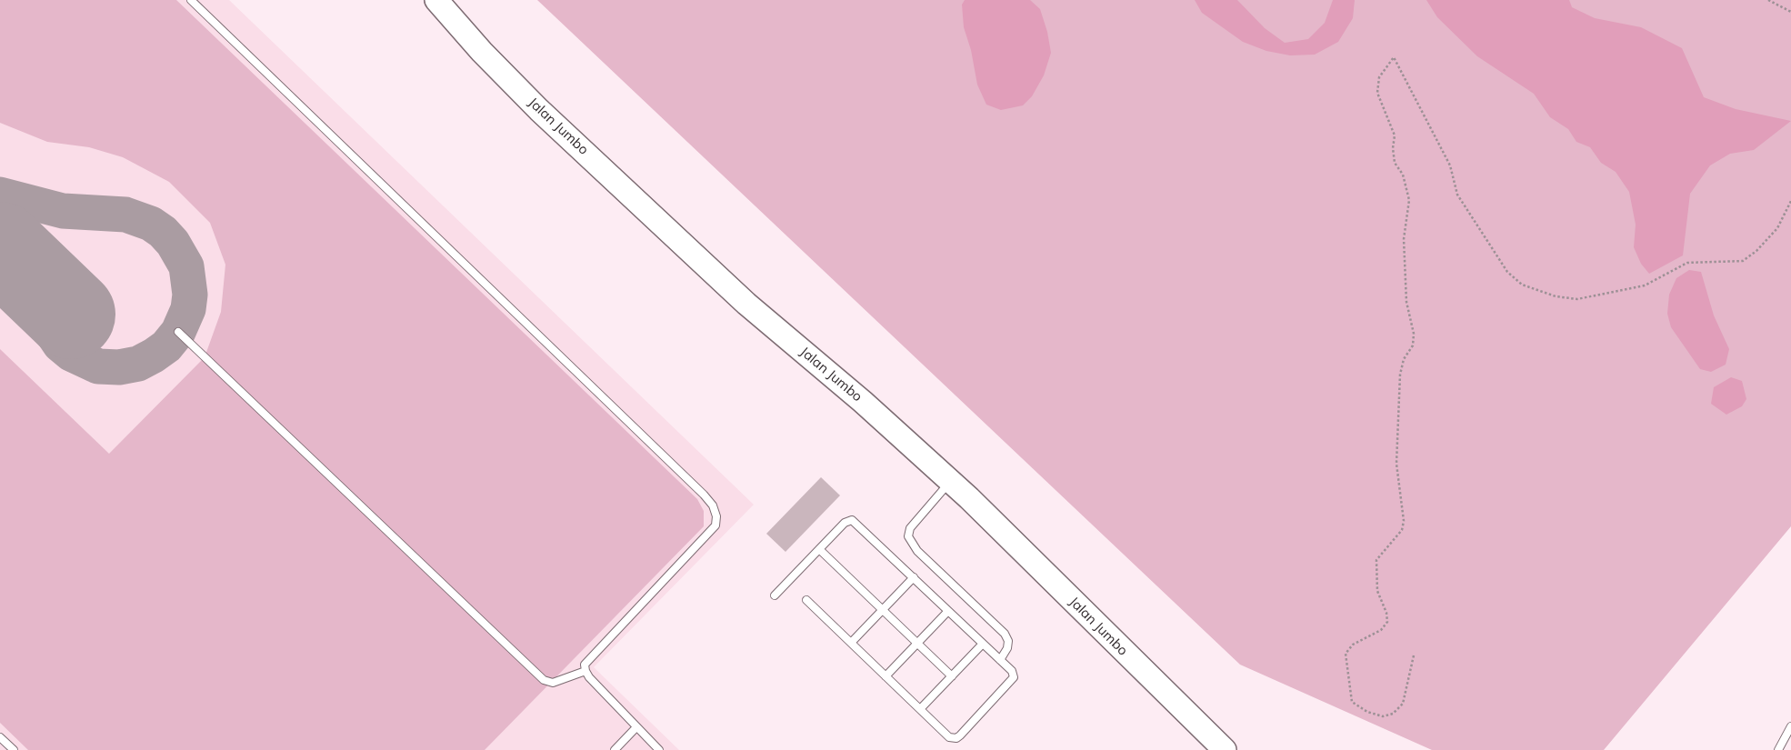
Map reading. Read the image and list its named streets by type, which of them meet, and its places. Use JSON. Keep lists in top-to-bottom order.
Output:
{
  "streets": {
    "main road": ["Jalan Jumbo"]
  }
}
